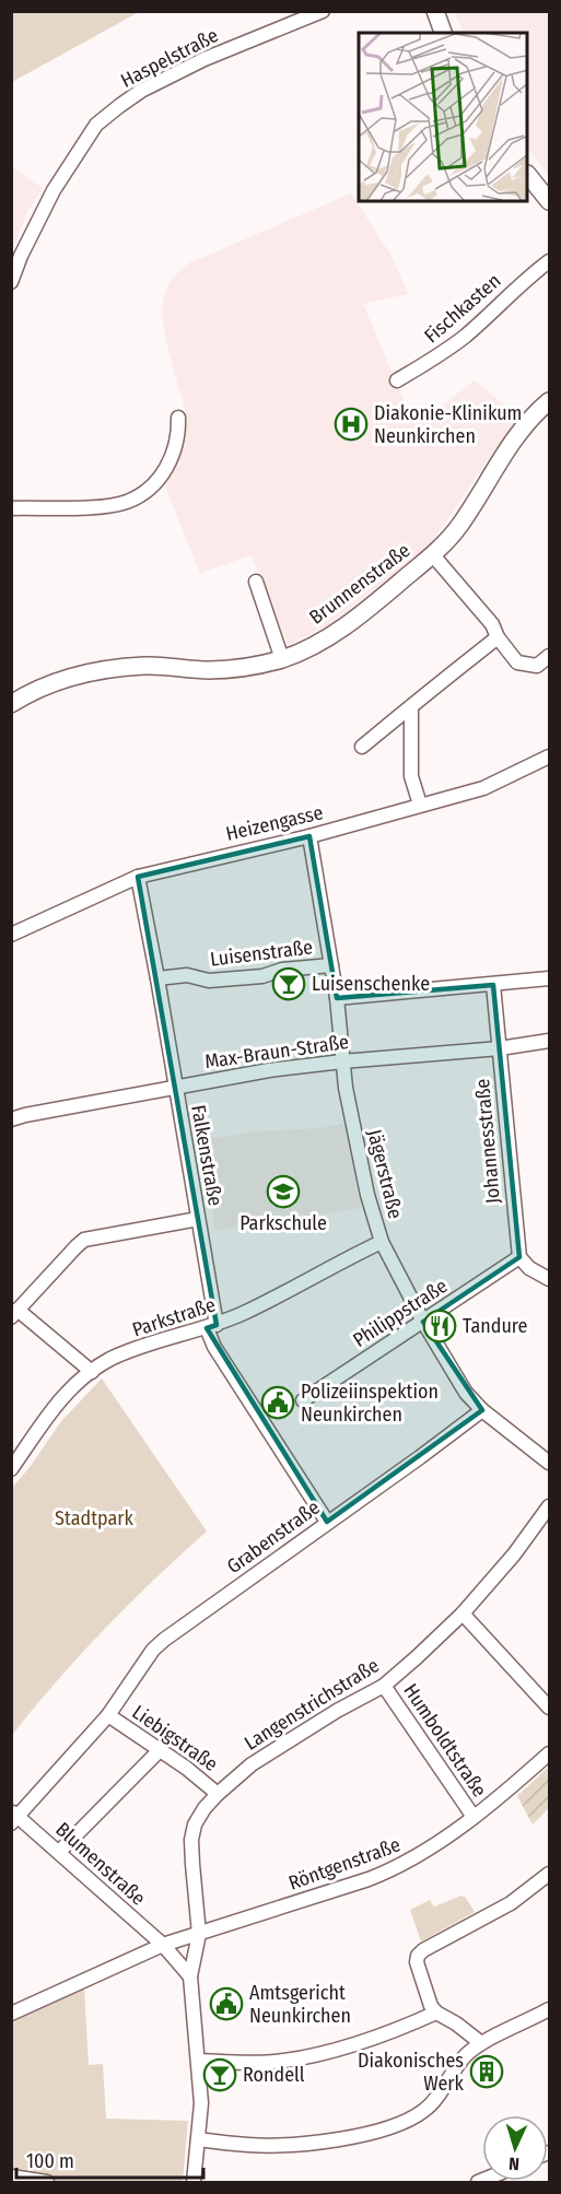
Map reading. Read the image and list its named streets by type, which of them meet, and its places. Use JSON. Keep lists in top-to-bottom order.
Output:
{
  "streets": {
    "street": [
      "Haspelstraße",
      "Fischkasten",
      "Brunnenstraße",
      "Heizengasse",
      "Luisenstraße",
      "Max-Braun-Straße",
      "Johannesstraße",
      "Falkenstraße",
      "Jägerstraße",
      "Philippstraße",
      "Parkstraße",
      "Grabenstraße",
      "Langenstrichstraße",
      "Liebigstraße",
      "Humboldtstraße",
      "Blumenstraße",
      "Röntgenstraße"
    ]
  },
  "crossings": [
    ["Heizengasse", "Falkenstraße"],
    ["Heizengasse", "Jägerstraße"],
    ["Luisenstraße", "Falkenstraße"],
    ["Luisenstraße", "Jägerstraße"],
    ["Max-Braun-Straße", "Johannesstraße"],
    ["Max-Braun-Straße", "Falkenstraße"],
    ["Max-Braun-Straße", "Jägerstraße"],
    ["Johannesstraße", "Philippstraße"],
    ["Falkenstraße", "Parkstraße"],
    ["Falkenstraße", "Grabenstraße"],
    ["Jägerstraße", "Philippstraße"],
    ["Jägerstraße", "Parkstraße"],
    ["Jägerstraße", "Grabenstraße"],
    ["Grabenstraße", "Liebigstraße"],
    ["Grabenstraße", "Blumenstraße"],
    ["Langenstrichstraße", "Liebigstraße"],
    ["Langenstrichstraße", "Humboldtstraße"],
    ["Langenstrichstraße", "Blumenstraße"],
    ["Langenstrichstraße", "Röntgenstraße"],
    ["Humboldtstraße", "Röntgenstraße"],
    ["Blumenstraße", "Röntgenstraße"]
  ],
  "parks": ["Stadtpark"],
  "places": {
    "hospital": ["Diakonie-Klinikum Neunkirchen"],
    "bar": ["Luisenschenke", "Rondell"],
    "school or university": ["Parkschule"],
    "restaurant": ["Tandure"],
    "public building": ["Polizeiinspektion Neunkirchen", "Amtsgericht Neunkirchen"],
    "building": ["Diakonisches Werk"]
  },
  "scale_bar": "100 m",
  "north": "bottom"
}
